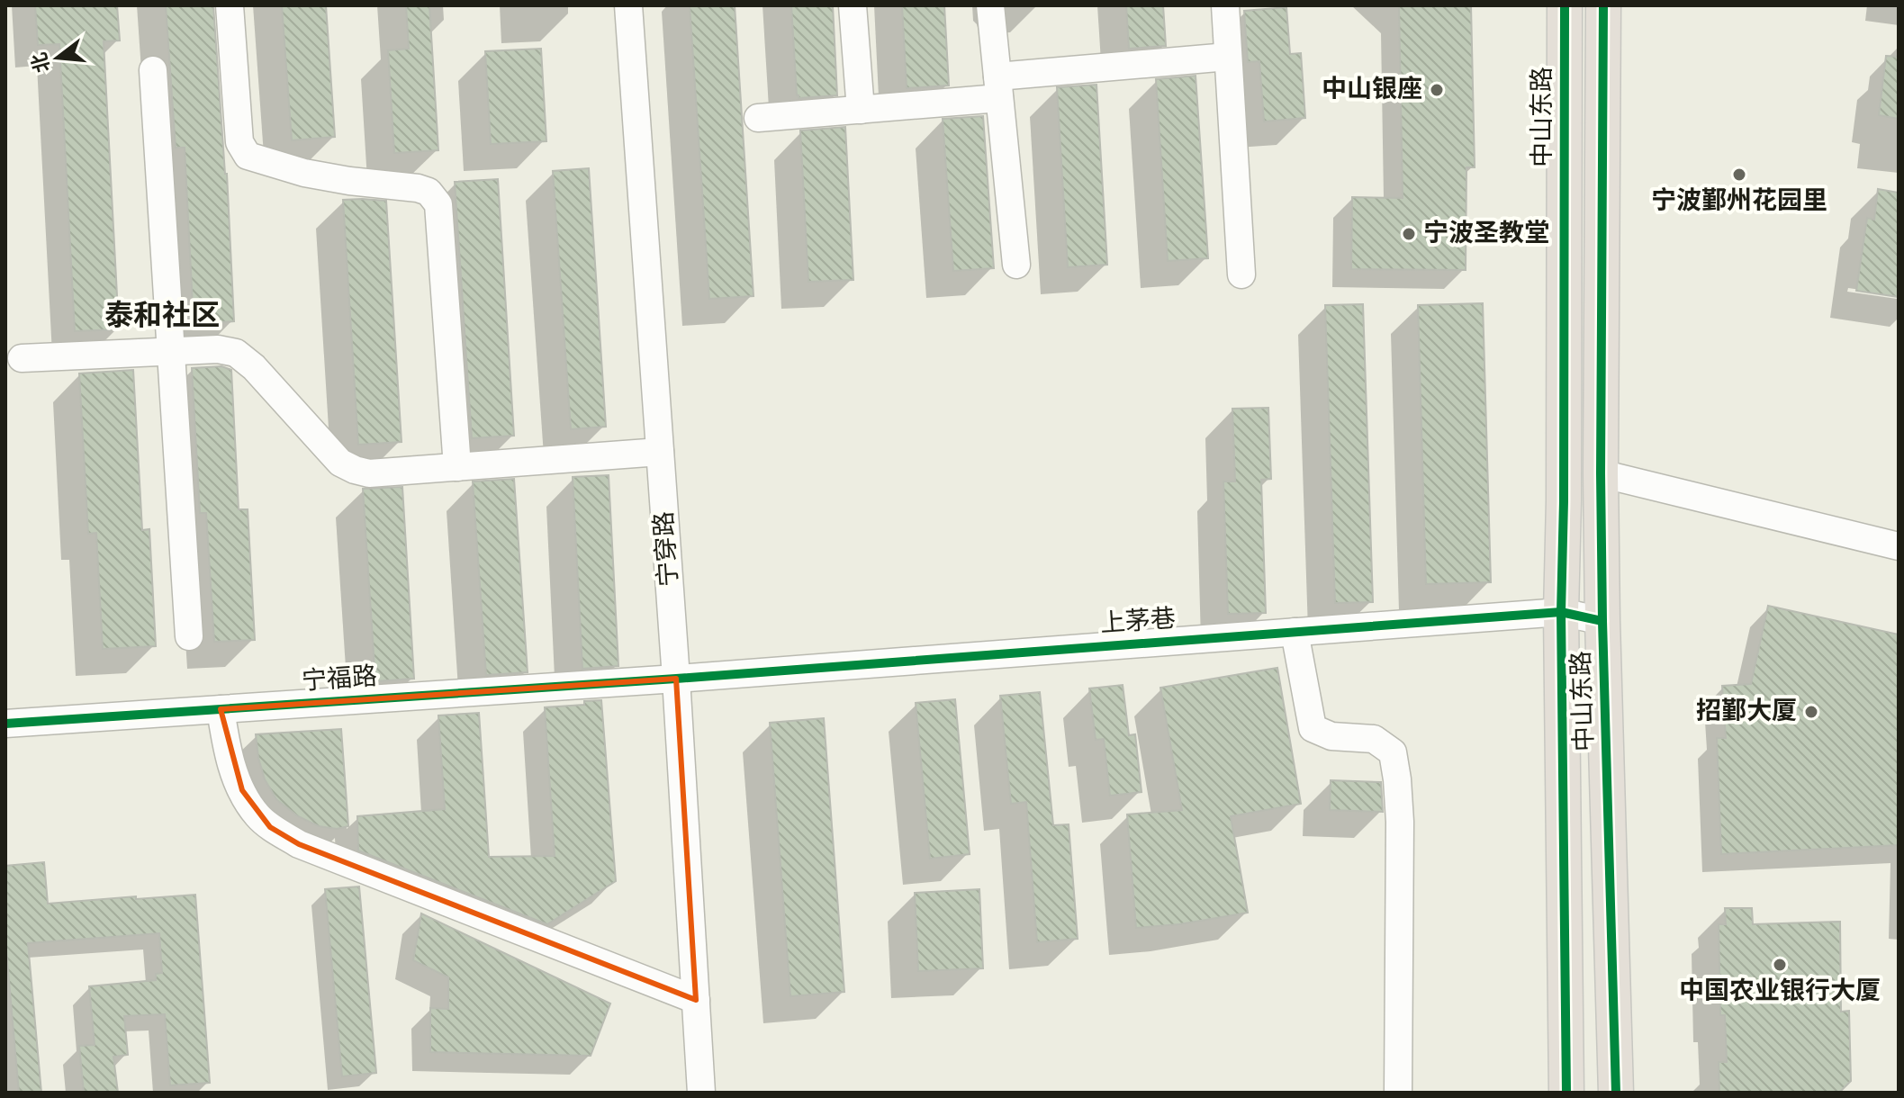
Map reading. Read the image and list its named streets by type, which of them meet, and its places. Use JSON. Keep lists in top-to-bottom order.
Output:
{
  "streets": {
    "main road": ["中山东路"],
    "street": ["宁穿路", "上茅巷", "宁福路"]
  },
  "crossings": [
    ["中山东路", "上茅巷"],
    ["宁穿路", "上茅巷"],
    ["宁穿路", "宁福路"],
    ["上茅巷", "宁福路"]
  ],
  "districts": ["泰和社区"],
  "places": [
    "中山银座",
    "宁波鄞州花园里",
    "宁波圣教堂",
    "招鄞大厦",
    "中国农业银行大厦"
  ],
  "north": "left"
}
